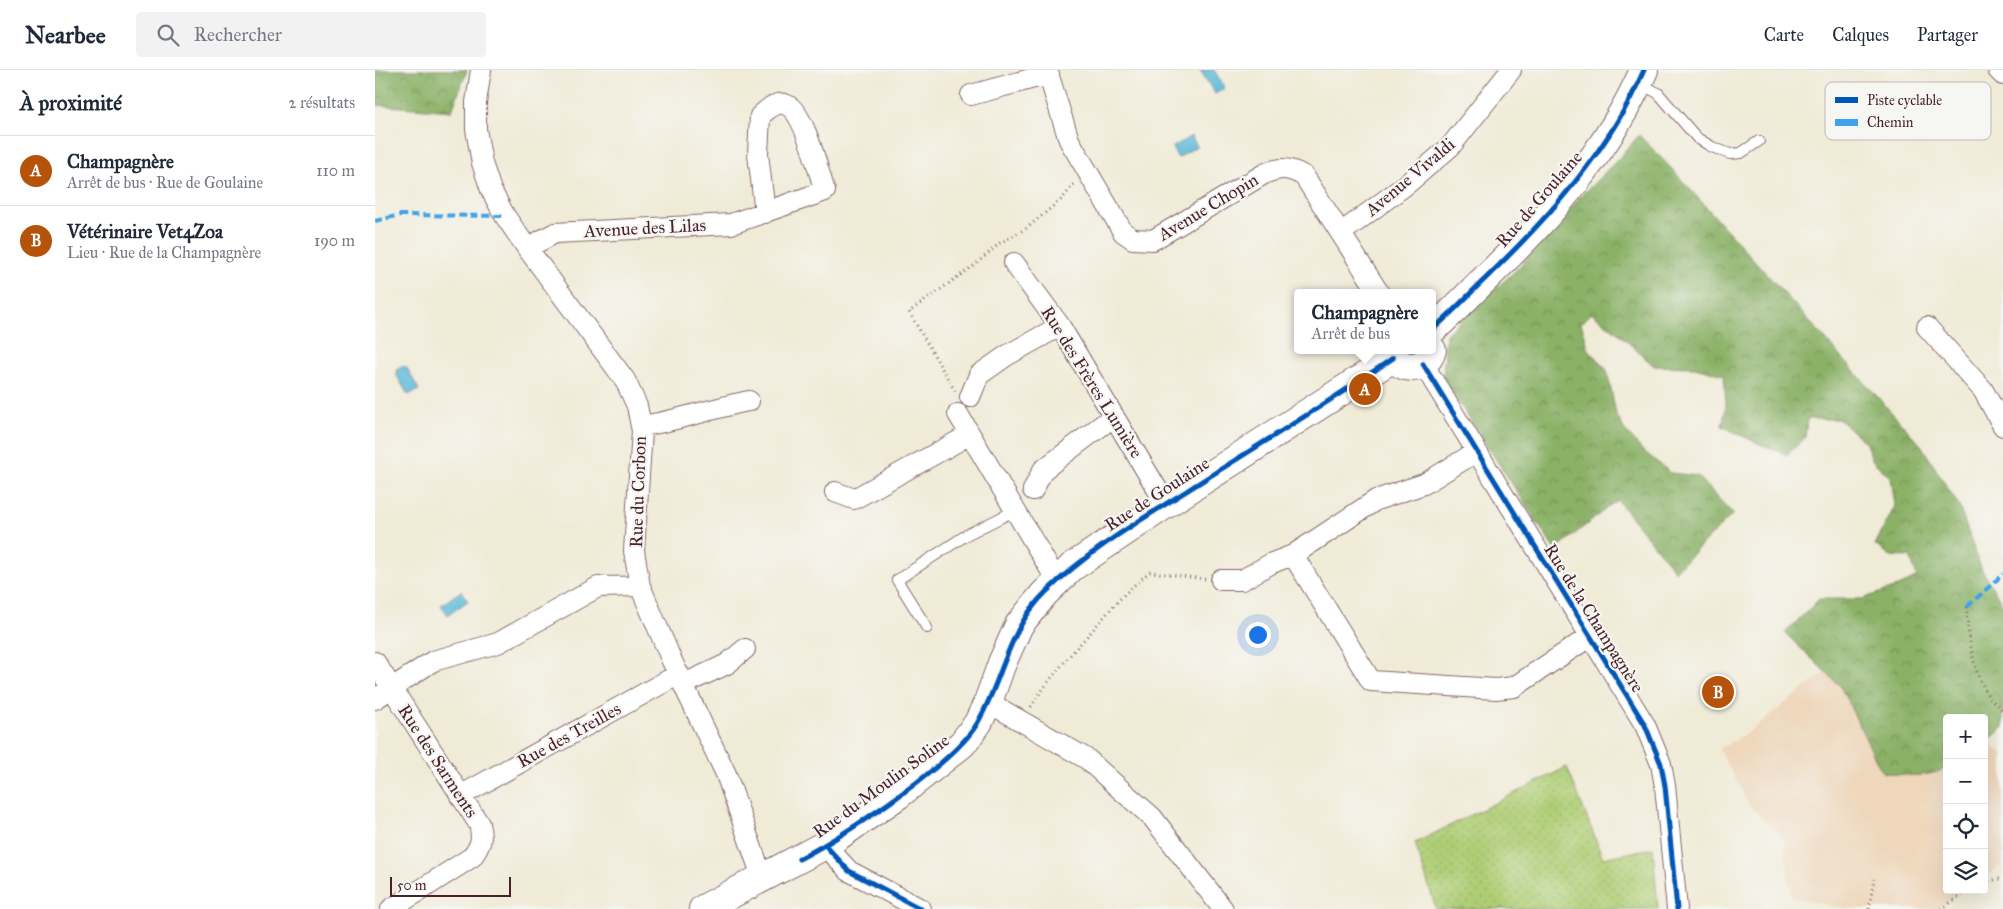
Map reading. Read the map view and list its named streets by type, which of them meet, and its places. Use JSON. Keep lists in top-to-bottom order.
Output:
{
  "streets": {
    "street": [
      "Avenue Vivaldi",
      "Rue de Goulaine",
      "Avenue Chopin",
      "Avenue des Lilas",
      "Rue des Frères Lumière",
      "Rue du Corbon",
      "Rue de la Champagnère",
      "Rue des Treilles",
      "Rue des Sarments",
      "Rue du Moulin Soline"
    ]
  },
  "crossings": [
    ["Avenue Vivaldi", "Avenue Chopin"],
    ["Rue de Goulaine", "Rue des Frères Lumière"],
    ["Rue de Goulaine", "Rue du Moulin Soline"],
    ["Avenue des Lilas", "Rue du Corbon"],
    ["Rue du Corbon", "Rue des Treilles"],
    ["Rue du Corbon", "Rue du Moulin Soline"],
    ["Rue des Treilles", "Rue des Sarments"]
  ],
  "legend": ["Piste cyclable", "Chemin"],
  "scale_bar": "50 m",
  "page": {
    "header": "Nearbee",
    "search": "Rechercher",
    "nav": ["Carte", "Calques", "Partager"],
    "heading": ["À proximité", "2 résultats"],
    "list": [
      {
        "mark": "A",
        "name": "Champagnère",
        "note": "Arrêt de bus · Rue de Goulaine",
        "value": "110 m"
      },
      {
        "mark": "B",
        "name": "Vétérinaire Vet4Zoa",
        "note": "Lieu · Rue de la Champagnère",
        "value": "190 m"
      }
    ],
    "popup": ["Champagnère", "Arrêt de bus"],
    "pins": ["A", "B"],
    "map_buttons": ["+", "−"],
    "scale": "50 m"
  }
}
